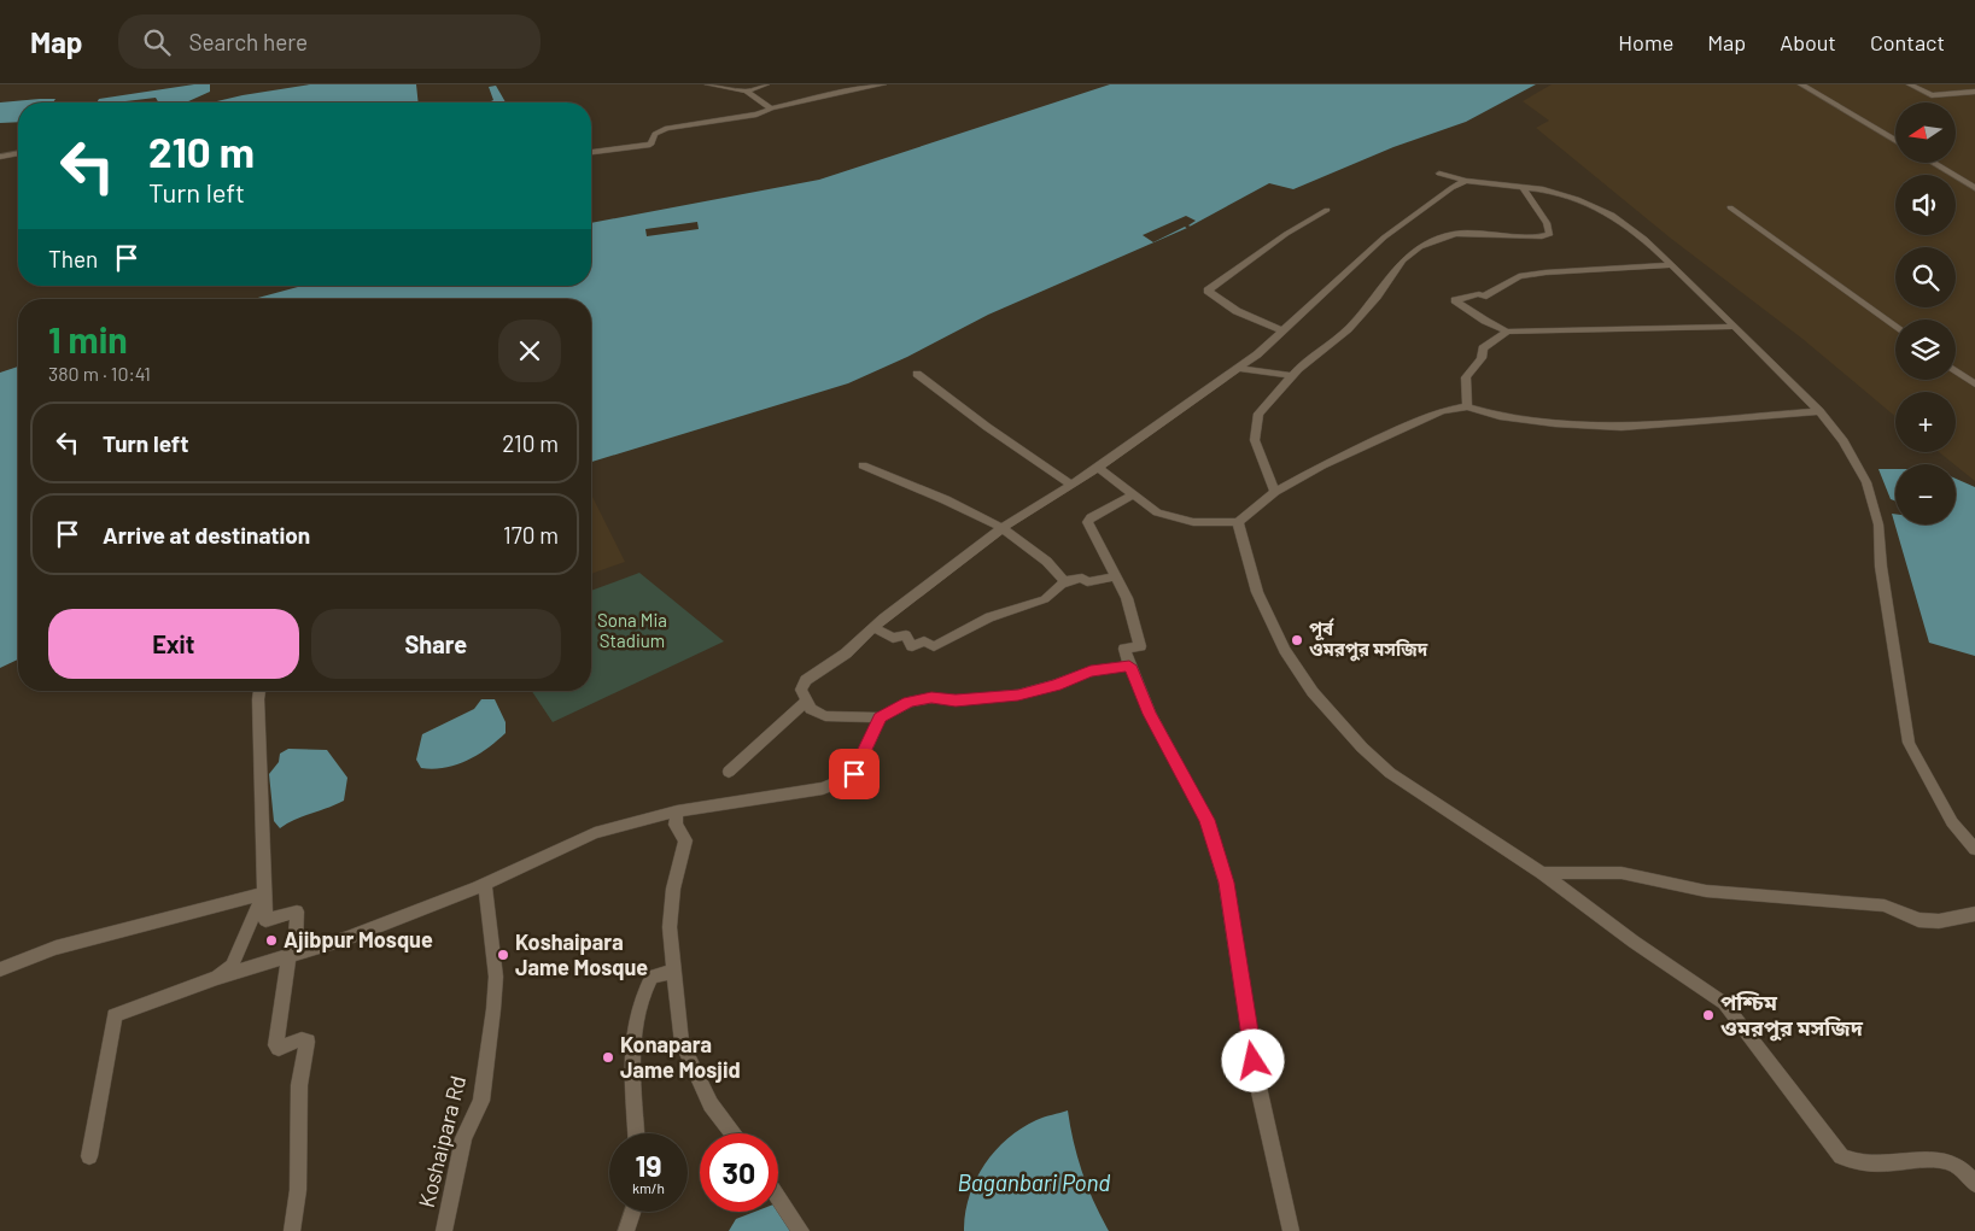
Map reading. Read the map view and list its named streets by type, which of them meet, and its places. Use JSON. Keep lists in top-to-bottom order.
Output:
{
  "streets": {
    "street": ["Koshaipara Rd"]
  },
  "water": ["Baganbari Pond"],
  "parks": ["Sona Mia Stadium"],
  "places": [
    "পূর্ব ওমরপুর মসজিদ",
    "Ajibpur Mosque",
    "Koshaipara Jame Mosque",
    "পশ্চিম ওমরপুর মসজিদ",
    "Konapara Jame Mosjid"
  ],
  "north": "left",
  "page": {
    "header": "Map",
    "search": "Search here",
    "nav": [
      "Home",
      "Map",
      "About",
      "Contact"
    ],
    "map_buttons": ["+", "−"],
    "turn": ["210 m", "Turn left"],
    "then": "Then",
    "heading": ["1 min", "380 m · 10:41"],
    "list": [
      {
        "name": "Turn left",
        "value": "210 m"
      },
      {
        "name": "Arrive at destination",
        "value": "170 m"
      }
    ],
    "buttons": ["Exit", "Share"],
    "speed": "19 km/h",
    "limit": "30"
  }
}
